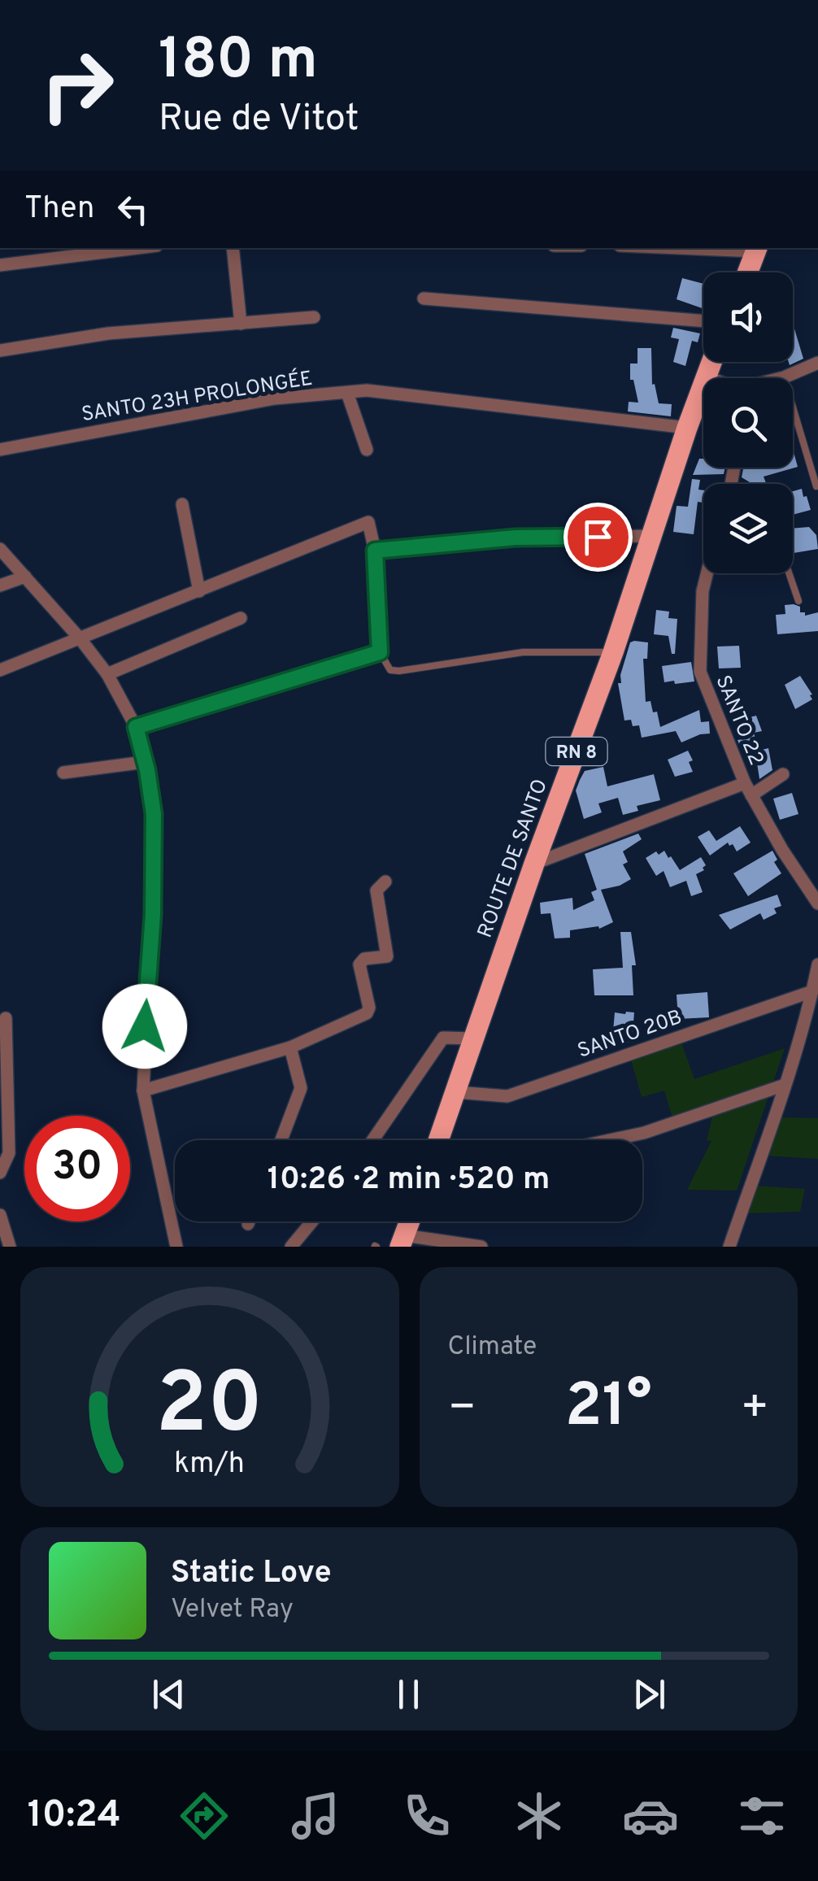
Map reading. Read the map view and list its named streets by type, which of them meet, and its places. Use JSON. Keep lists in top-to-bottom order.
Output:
{
  "streets": {
    "main road": ["RN 8", "ROUTE DE SANTO"],
    "street": ["SANTO 23H PROLONGÉE", "SANTO 22", "SANTO 20B"]
  },
  "crossings": [
    ["SANTO 23H PROLONGÉE", "ROUTE DE SANTO"],
    ["ROUTE DE SANTO", "SANTO 20B"]
  ],
  "page": {
    "turn": ["180 m", "Rue de Vitot"],
    "then": "Then",
    "limit": "30",
    "trip": "10:26 · 2 min · 520 m",
    "tile": "Climate",
    "heat": ["−", "21°", "+"],
    "song": ["Static Love", "Velvet Ray"],
    "tabs": "10:24",
    "gauge": ["20", "km/h"]
  }
}
